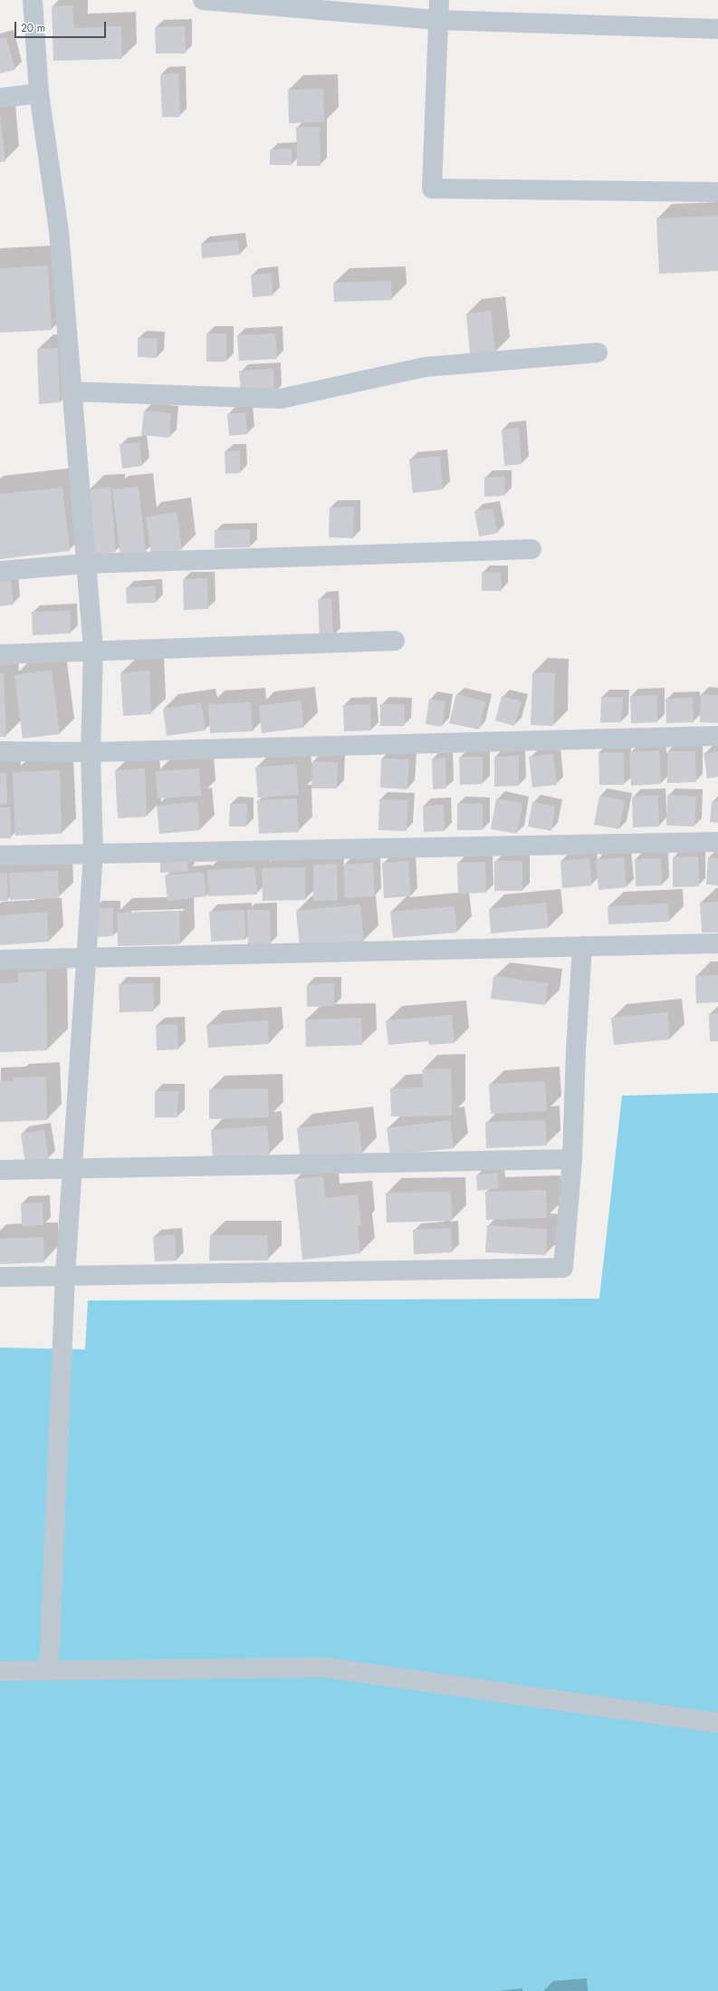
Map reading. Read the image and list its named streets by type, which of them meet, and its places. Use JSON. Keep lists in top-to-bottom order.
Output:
{
  "scale_bar": "20 m"
}
